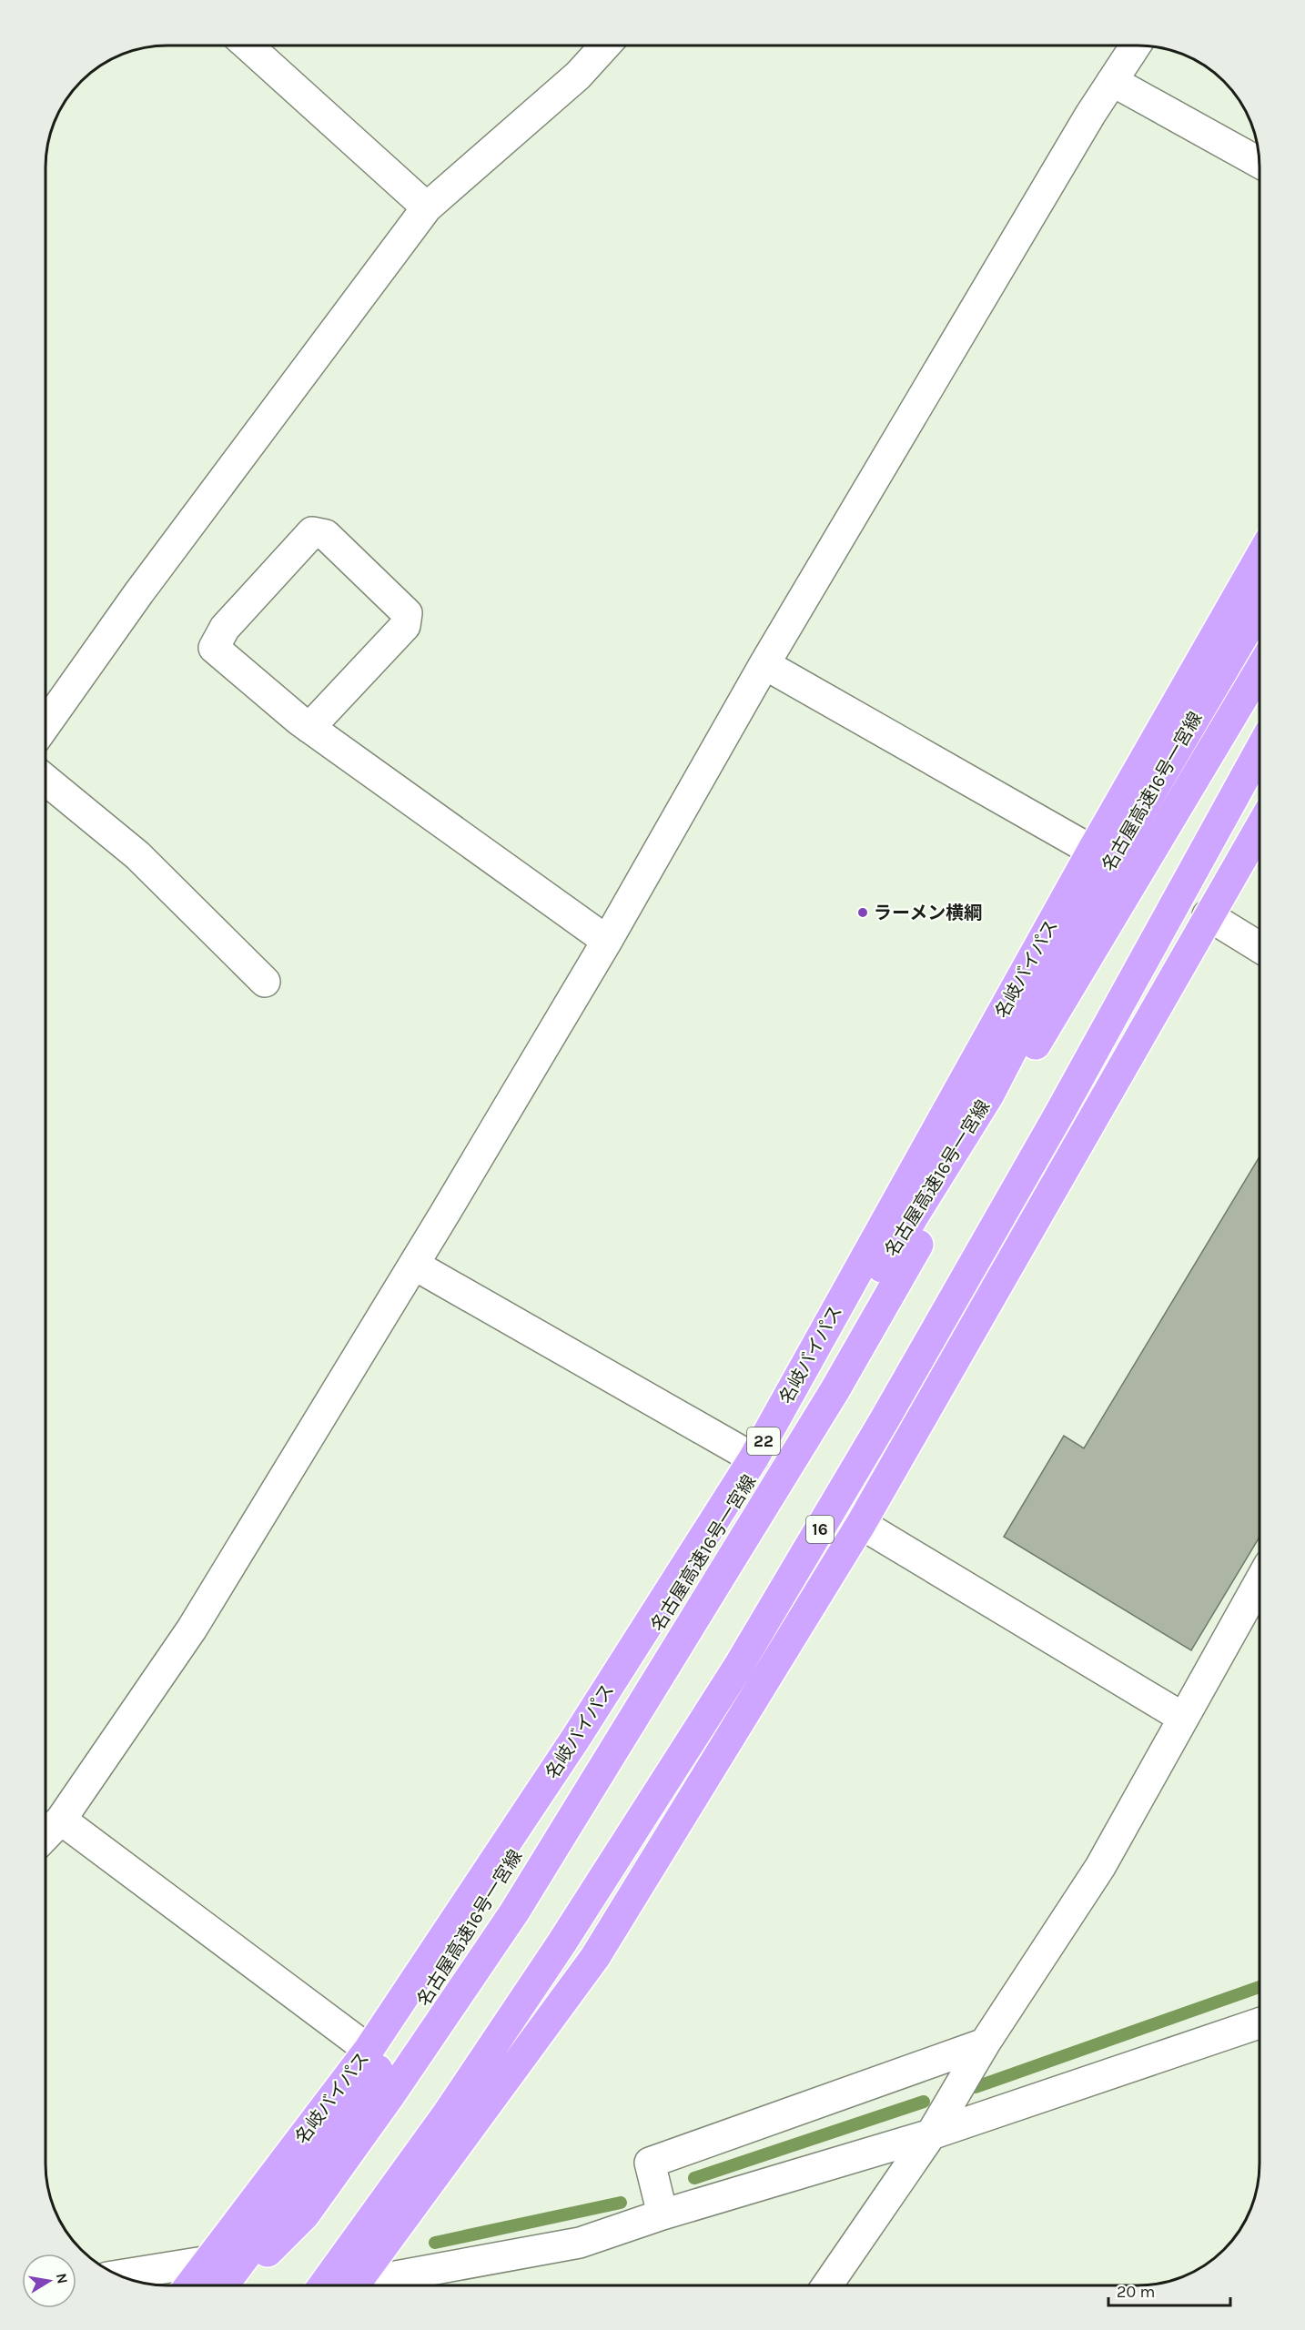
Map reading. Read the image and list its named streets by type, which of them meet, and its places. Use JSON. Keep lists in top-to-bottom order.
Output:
{
  "streets": {
    "highway": [
      "名古屋高速16号一宮線",
      "名岐バイパス",
      "22",
      "16"
    ]
  },
  "places": ["ラーメン横綱"],
  "scale_bar": "20 m",
  "north": "right"
}
